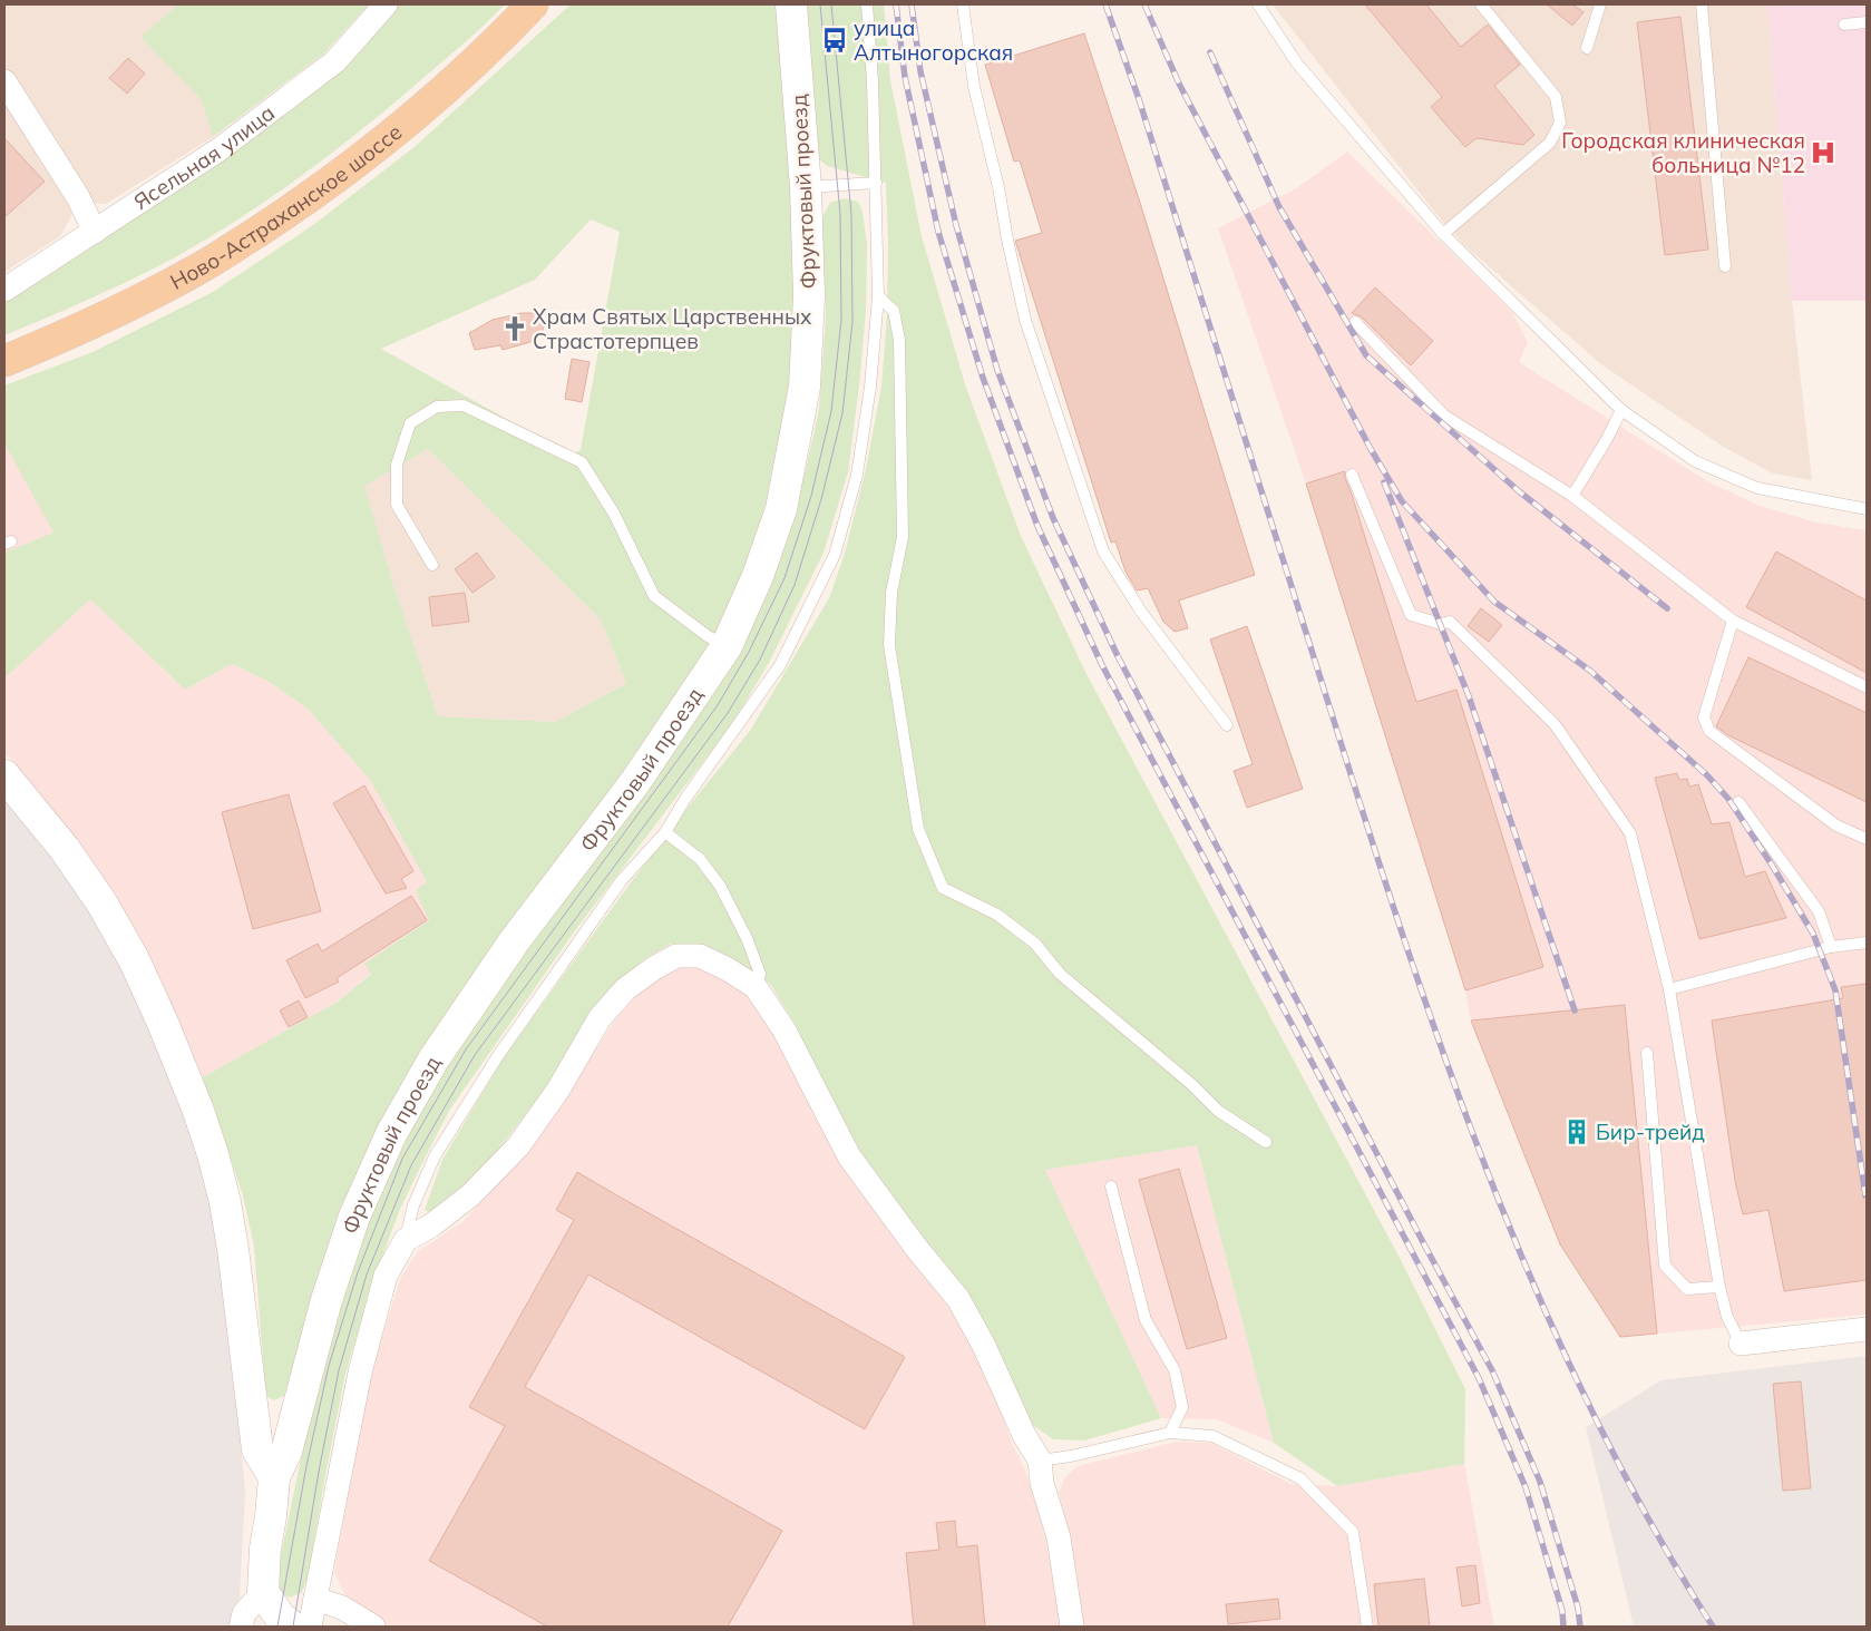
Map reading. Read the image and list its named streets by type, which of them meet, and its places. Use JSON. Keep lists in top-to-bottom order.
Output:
{
  "streets": {
    "main road": ["Ново-Астраханское шоссе"],
    "street": ["Ясельная улица", "Фруктовый проезд"]
  },
  "places": {
    "bus stop": ["улица Алтыногорская"],
    "hospital": ["Городская клиническая больница №12"],
    "church": ["Храм Святых Царственных Страстотерпцев"],
    "building": ["Бир-трейд"]
  }
}
